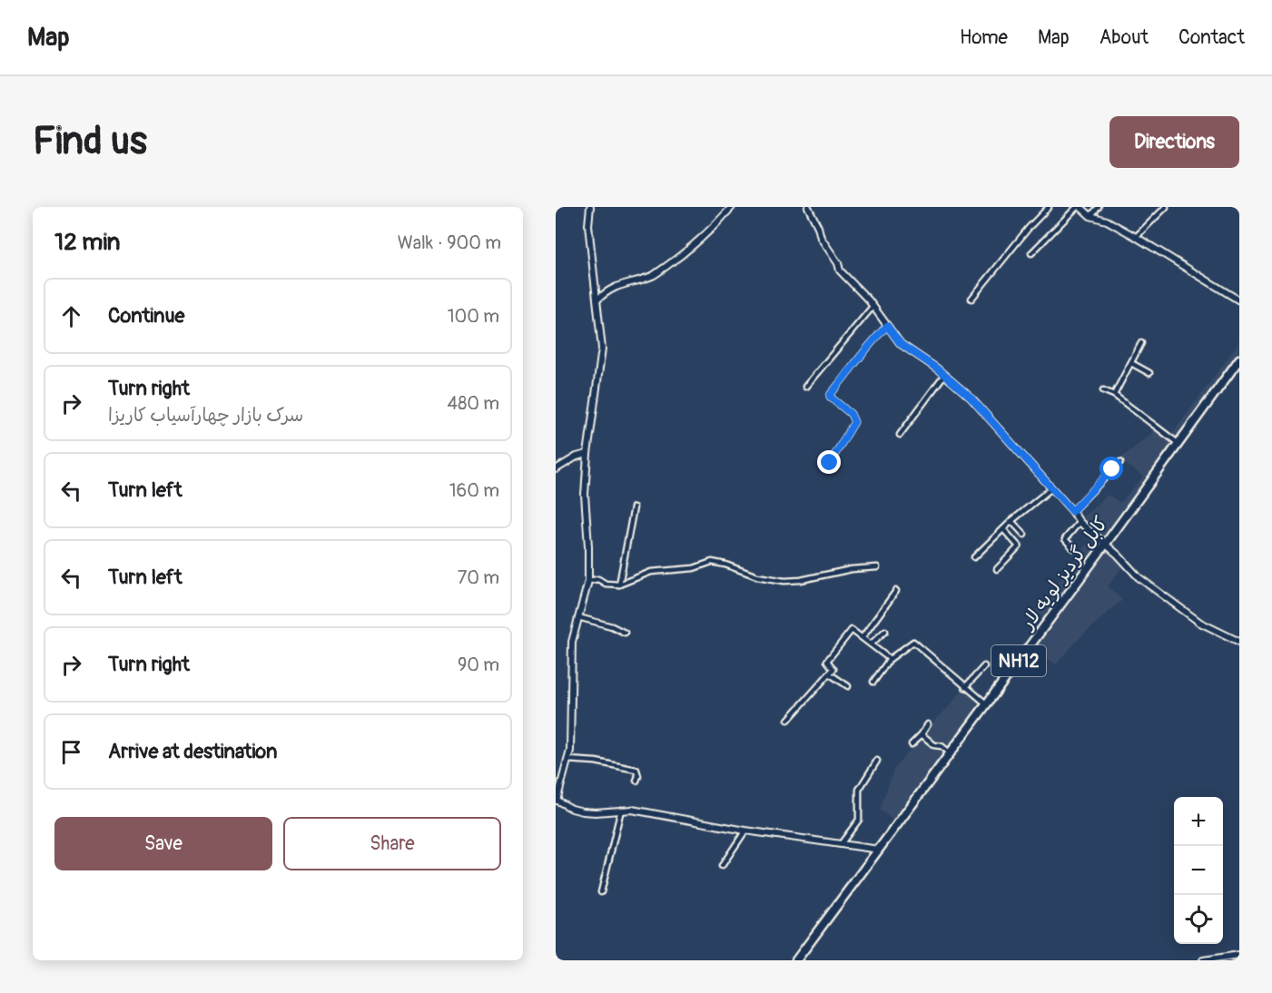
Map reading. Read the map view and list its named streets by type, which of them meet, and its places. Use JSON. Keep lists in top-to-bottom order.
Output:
{
  "streets": {
    "highway": ["کابل گردیز لویه لار", "NH12"]
  },
  "page": {
    "header": "Map",
    "nav": [
      "Home",
      "Map",
      "About",
      "Contact"
    ],
    "buttons": [
      "Directions",
      ["Save", "Share"]
    ],
    "title": "Find us",
    "heading": ["12 min", "Walk · 900 m"],
    "list": [
      ["Continue", "100 m"],
      ["Turn right", "سرک بازار چهارآسیاب کاریزا", "480 m"],
      ["Turn left", "160 m"],
      ["Turn left", "70 m"],
      ["Turn right", "90 m"],
      "Arrive at destination"
    ],
    "map_buttons": ["+", "−"]
  }
}
